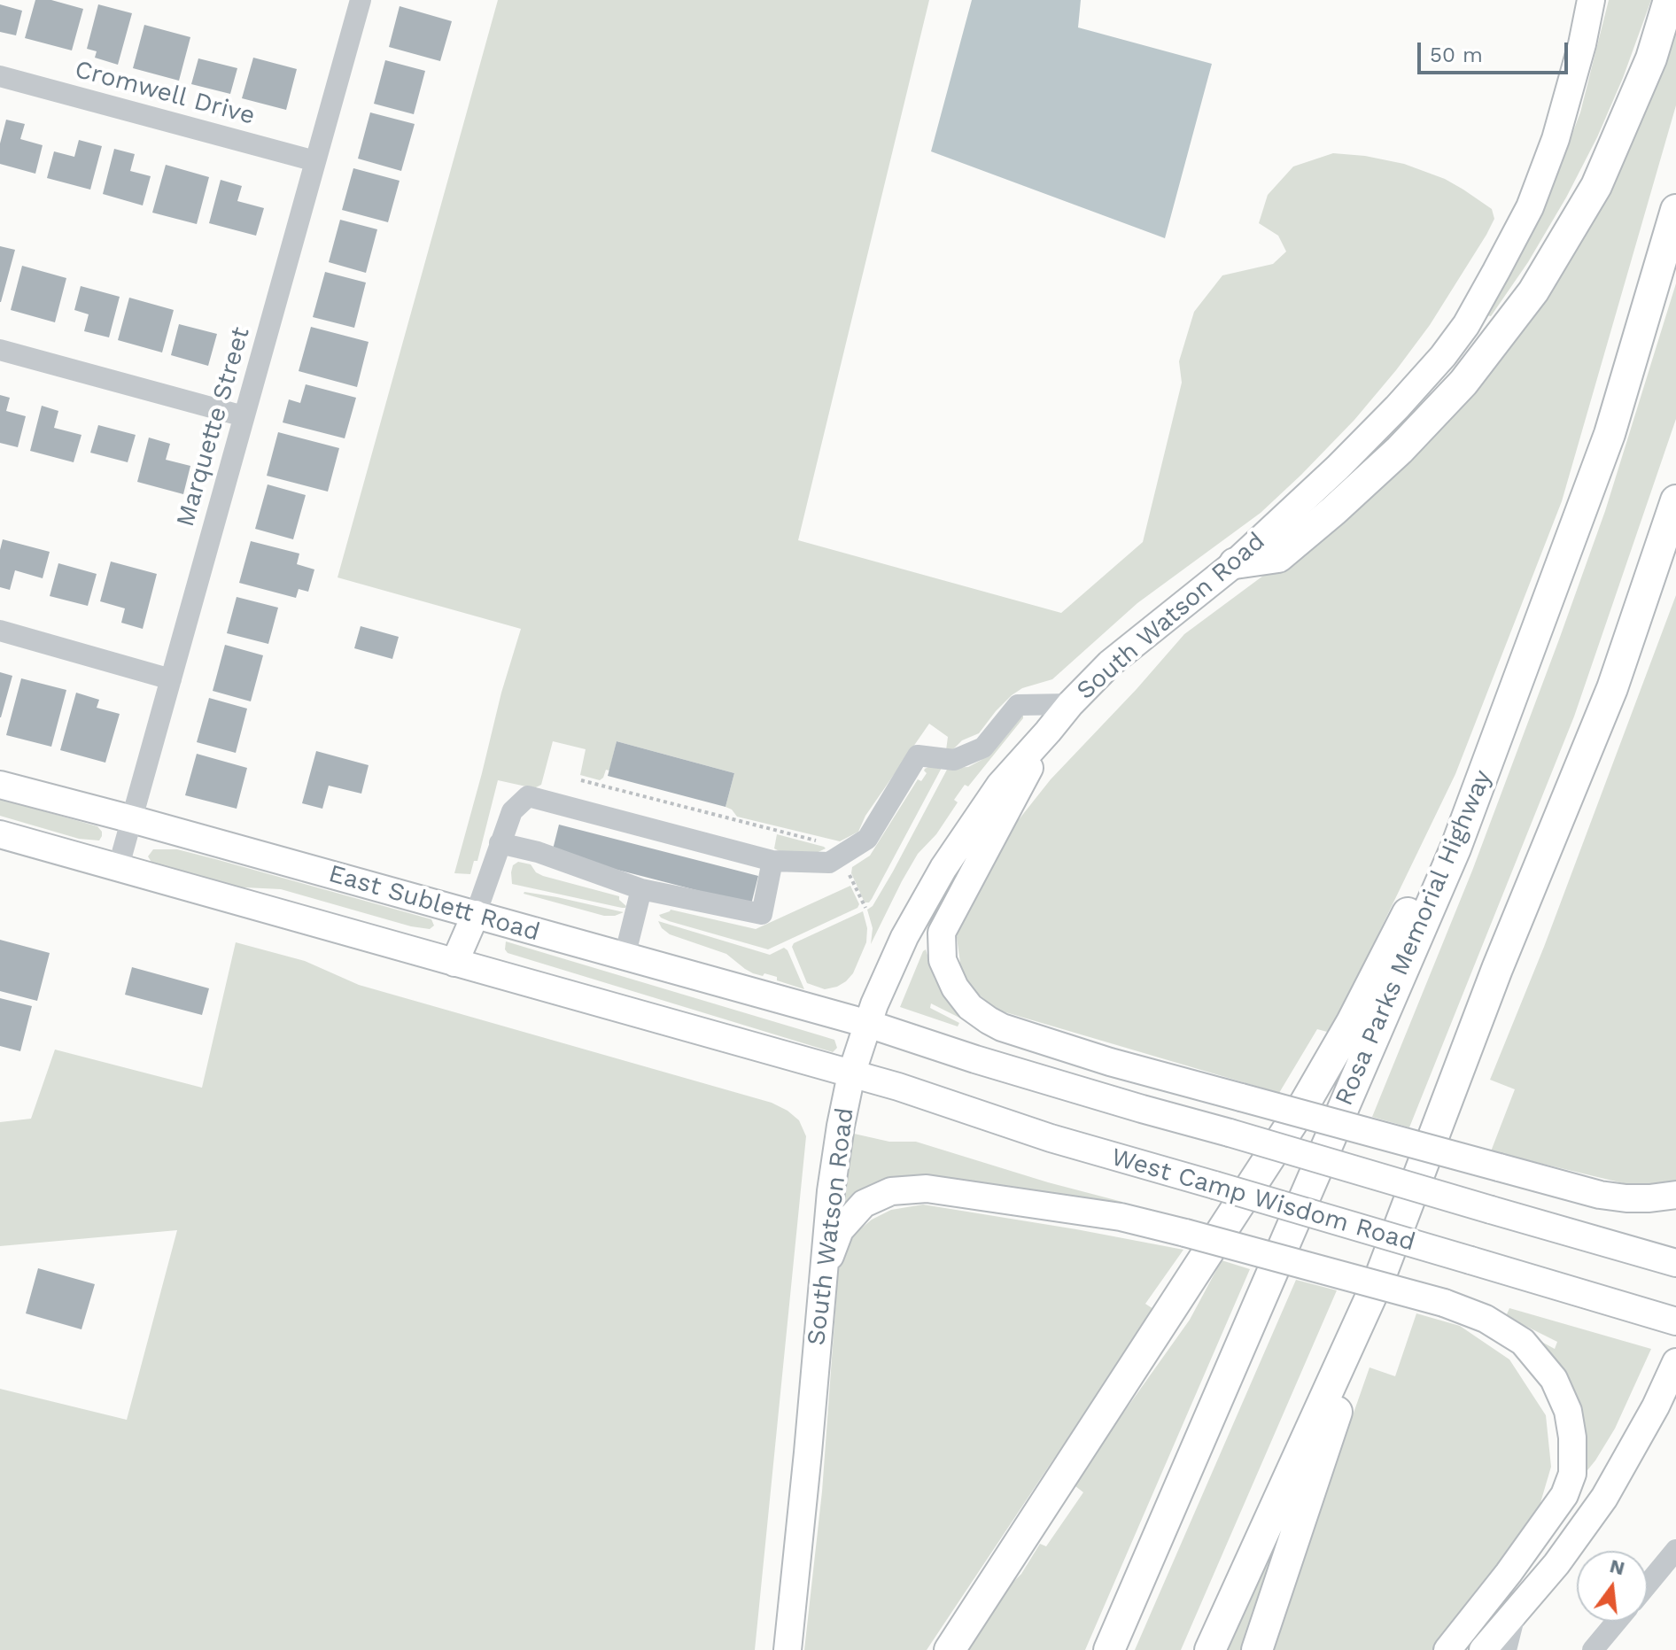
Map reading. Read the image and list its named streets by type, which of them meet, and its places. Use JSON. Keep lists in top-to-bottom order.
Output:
{
  "streets": {
    "highway": ["Rosa Parks Memorial Highway"],
    "main road": ["South Watson Road", "East Sublett Road", "West Camp Wisdom Road"],
    "street": ["Cromwell Drive", "Marquette Street"]
  },
  "crossings": [
    ["Cromwell Drive", "Marquette Street"],
    ["Marquette Street", "East Sublett Road"],
    ["South Watson Road", "East Sublett Road"],
    ["South Watson Road", "West Camp Wisdom Road"],
    ["East Sublett Road", "West Camp Wisdom Road"]
  ],
  "scale_bar": "50 m",
  "north": "top"
}
